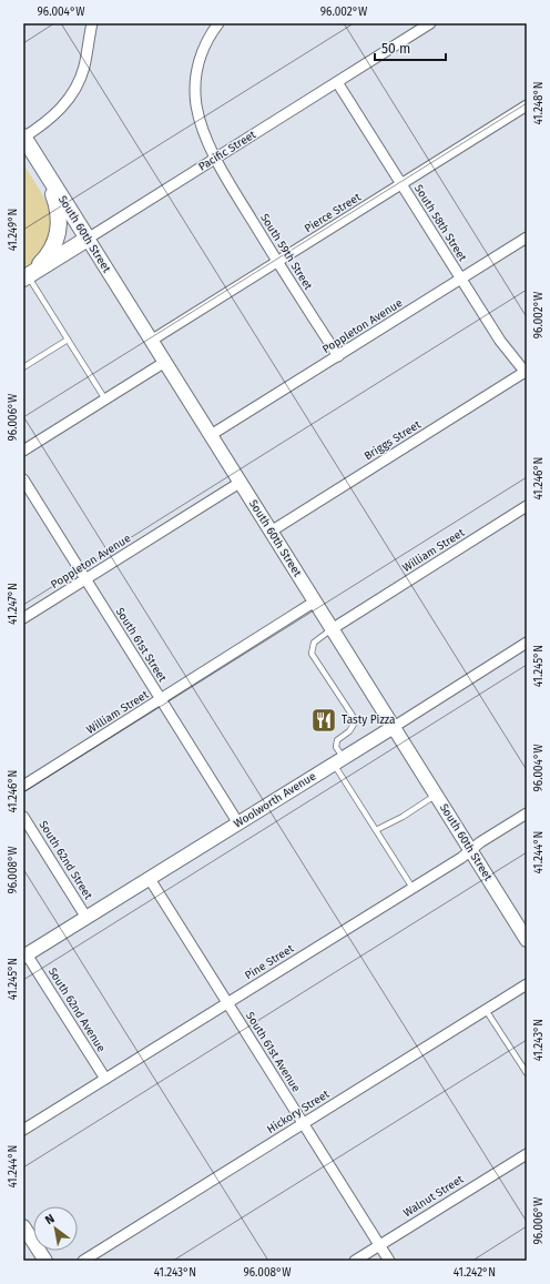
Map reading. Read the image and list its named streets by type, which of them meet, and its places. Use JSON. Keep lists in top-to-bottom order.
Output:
{
  "streets": {
    "main road": ["Pacific Street", "South 60th Street", "Woolworth Avenue"],
    "street": [
      "Pierce Street",
      "South 58th Street",
      "South 59th Street",
      "Poppleton Avenue",
      "Briggs Street",
      "William Street",
      "South 61st Street",
      "South 62nd Street",
      "Pine Street",
      "South 62nd Avenue",
      "South 61st Avenue",
      "Hickory Street",
      "Walnut Street"
    ]
  },
  "crossings": [
    ["Pacific Street", "South 58th Street"],
    ["Pacific Street", "South 60th Street"],
    ["Pacific Street", "South 59th Street"],
    ["Pierce Street", "South 58th Street"],
    ["Pierce Street", "South 60th Street"],
    ["Pierce Street", "South 59th Street"],
    ["South 58th Street", "Poppleton Avenue"],
    ["South 58th Street", "Briggs Street"],
    ["South 60th Street", "Poppleton Avenue"],
    ["South 60th Street", "Briggs Street"],
    ["South 60th Street", "William Street"],
    ["South 60th Street", "Woolworth Avenue"],
    ["South 60th Street", "Pine Street"],
    ["South 59th Street", "Poppleton Avenue"],
    ["Poppleton Avenue", "South 61st Street"],
    ["William Street", "South 61st Street"],
    ["South 61st Street", "Woolworth Avenue"],
    ["Woolworth Avenue", "South 62nd Street"],
    ["Woolworth Avenue", "South 62nd Avenue"],
    ["Woolworth Avenue", "South 61st Avenue"],
    ["Pine Street", "South 62nd Avenue"],
    ["Pine Street", "South 61st Avenue"],
    ["South 61st Avenue", "Hickory Street"],
    ["South 61st Avenue", "Walnut Street"]
  ],
  "places": {
    "restaurant": ["Tasty Pizza"]
  },
  "scale_bar": "50 m",
  "north": "top left",
  "coordinates": [
    "96.004°W",
    "96.002°W",
    "41.248°N",
    "41.249°N",
    "96.006°W",
    "41.246°N",
    "41.247°N",
    "41.245°N",
    "41.244°N",
    "96.008°W",
    "41.243°N",
    "41.242°N"
  ]
}
